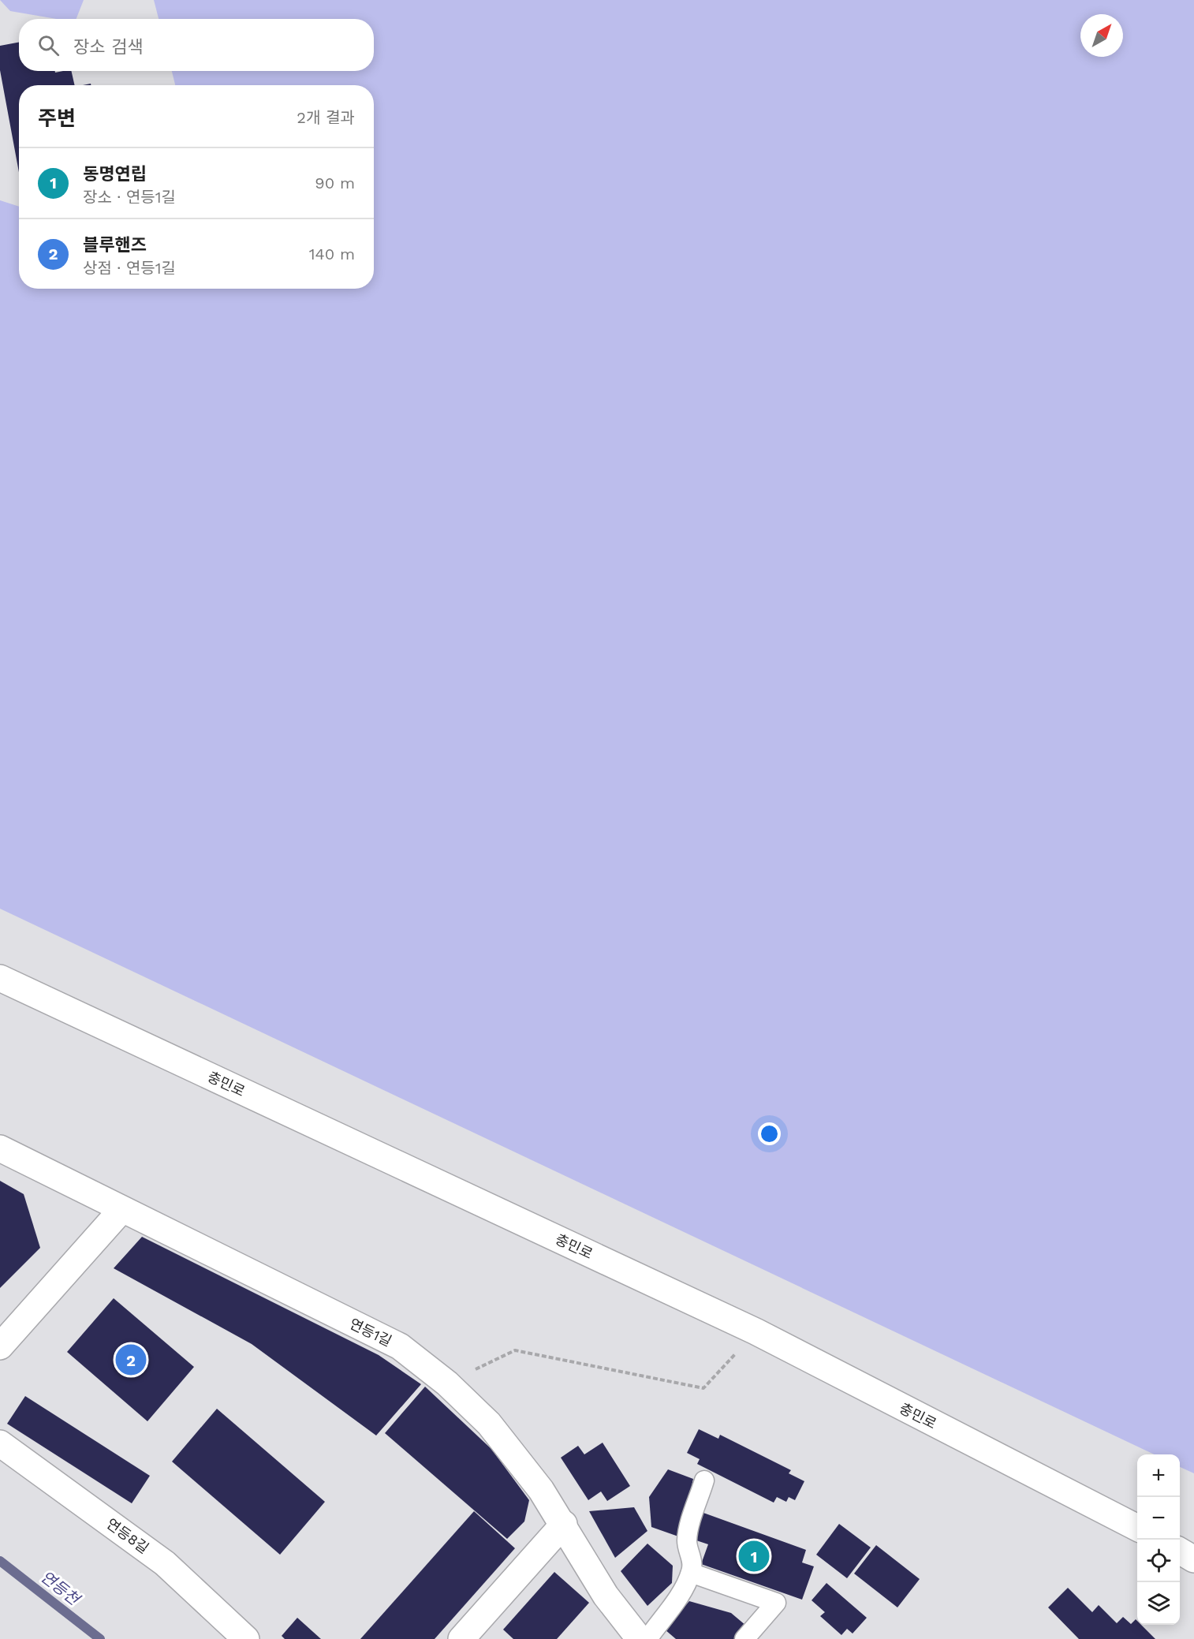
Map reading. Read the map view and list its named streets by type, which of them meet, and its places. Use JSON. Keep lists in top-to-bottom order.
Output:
{
  "streets": {
    "street": ["충민로", "연등1길", "연등8길"]
  },
  "water": ["연등천"],
  "north": "top right",
  "page": {
    "search": "장소 검색",
    "heading": ["주변", "2개 결과"],
    "list": [
      {
        "mark": "1",
        "name": "동명연립",
        "note": "장소 · 연등1길",
        "value": "90 m"
      },
      {
        "mark": "2",
        "name": "블루핸즈",
        "note": "상점 · 연등1길",
        "value": "140 m"
      }
    ],
    "pins": ["2", "1"],
    "map_buttons": ["+", "−"]
  }
}
